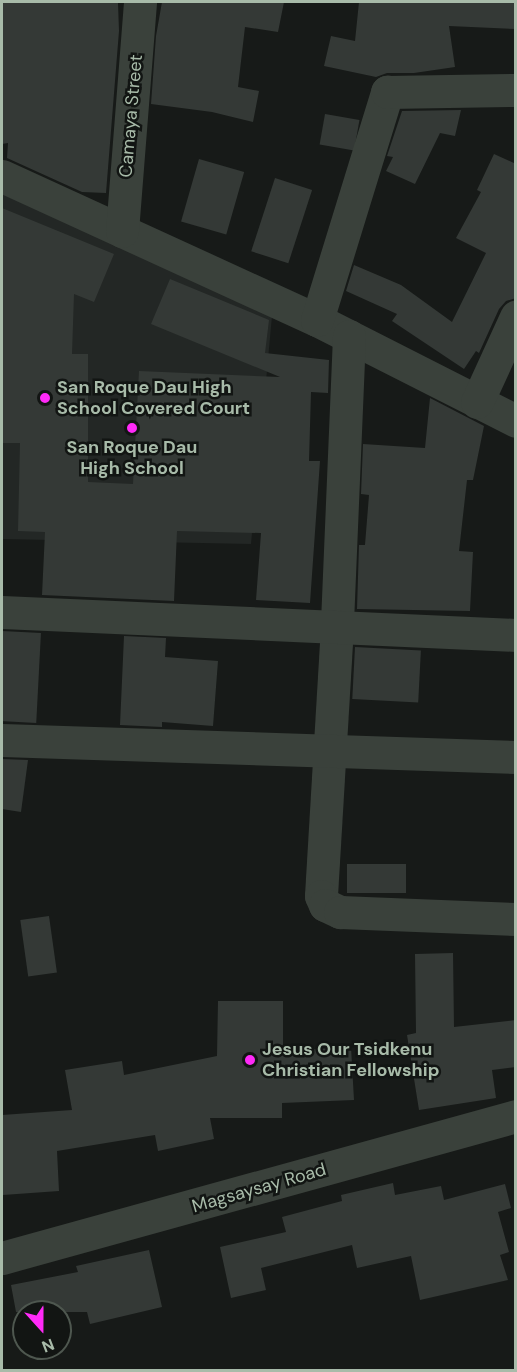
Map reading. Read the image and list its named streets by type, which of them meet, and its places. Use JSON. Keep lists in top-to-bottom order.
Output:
{
  "streets": {
    "street": ["Camaya Street", "Magsaysay Road"]
  },
  "places": ["San Roque Dau High School Covered Court", "San Roque Dau High School", "Jesus Our Tsidkenu Christian Fellowship"],
  "north": "bottom"
}
